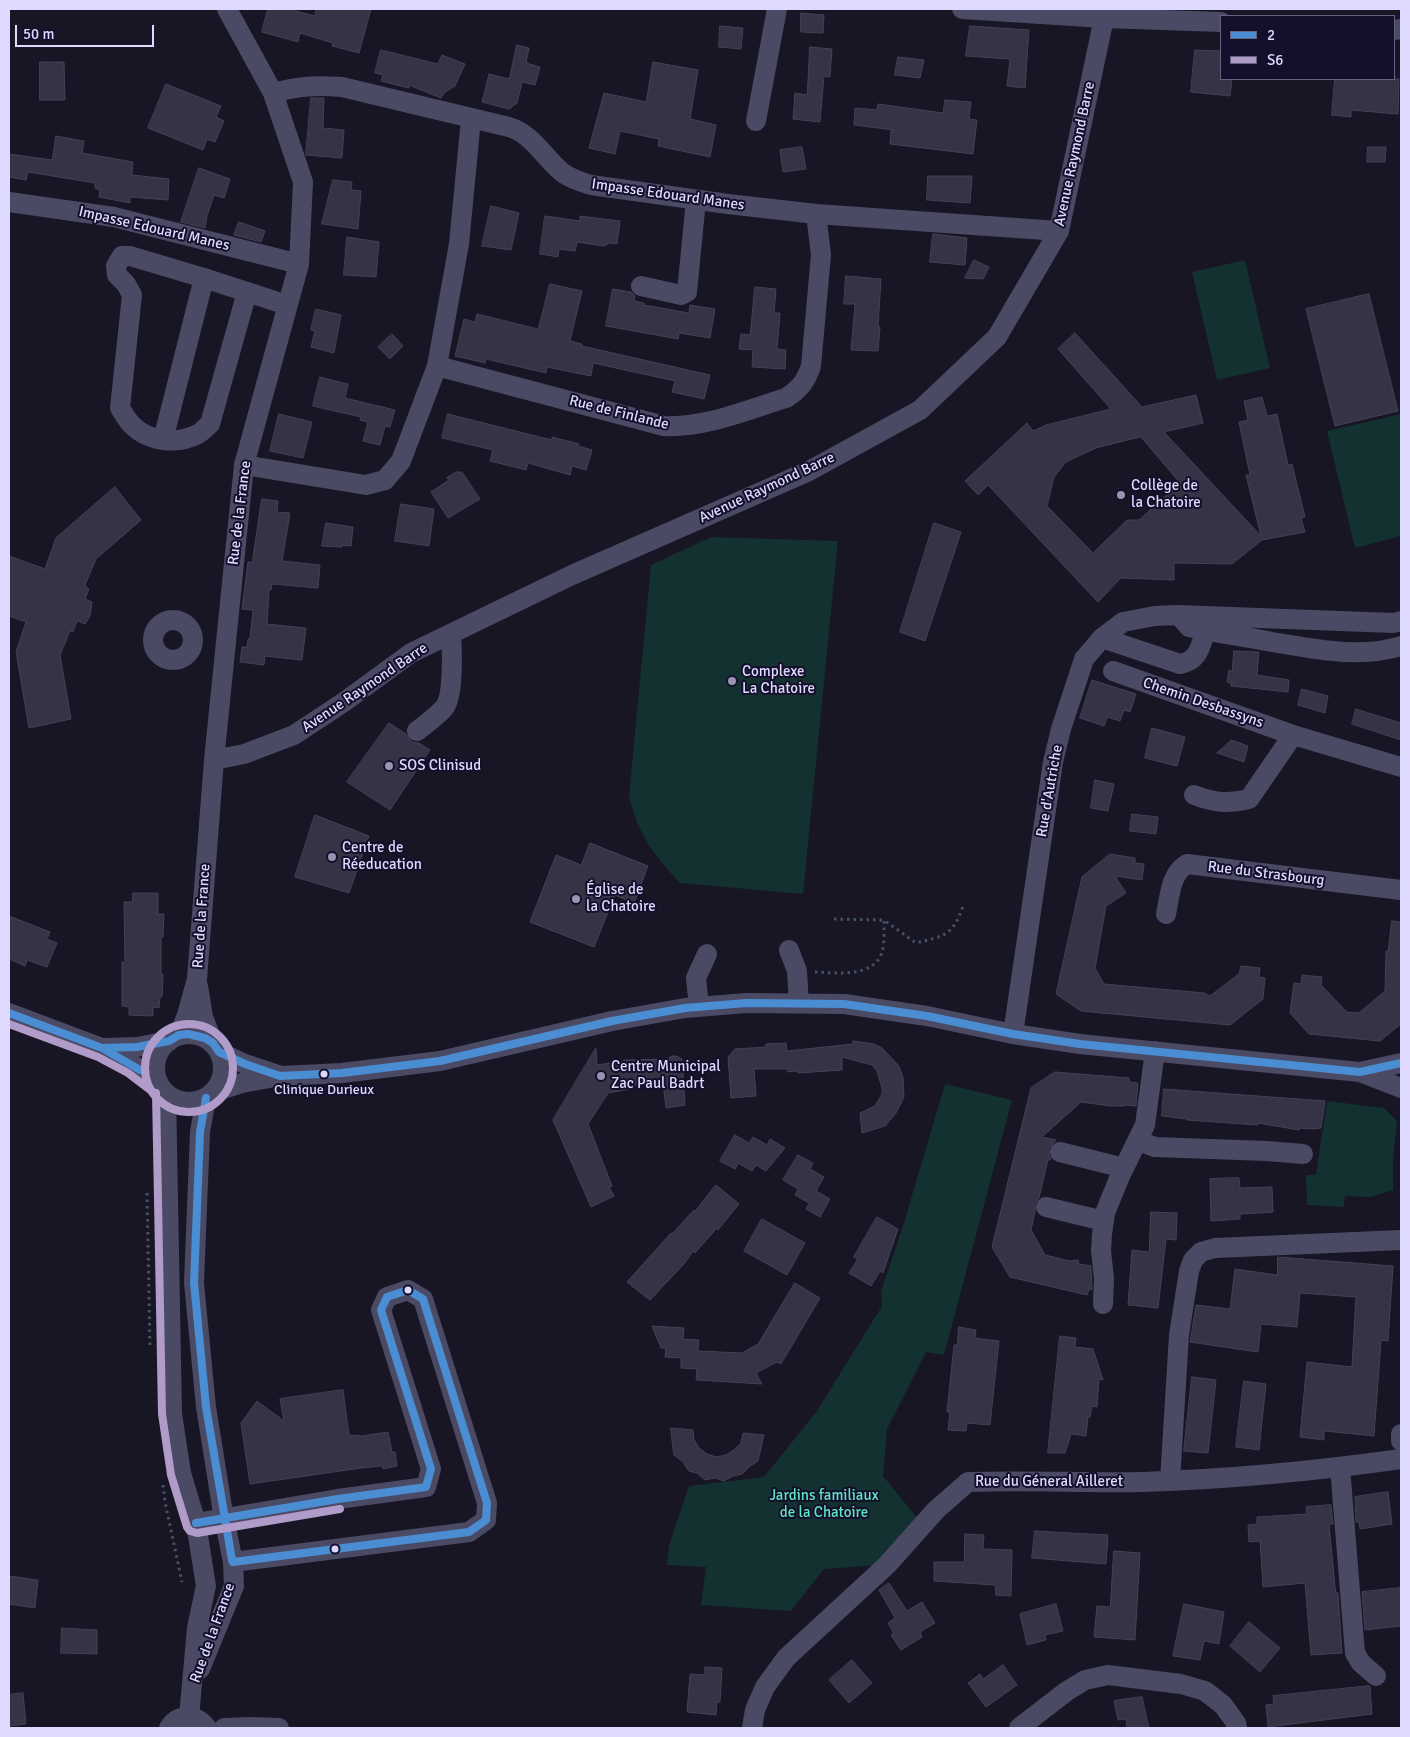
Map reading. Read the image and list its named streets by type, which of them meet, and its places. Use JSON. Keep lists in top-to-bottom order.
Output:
{
  "streets": {
    "street": [
      "Avenue Raymond Barre",
      "Impasse Edouard Manes",
      "Rue de Finlande",
      "Rue de la France",
      "Chemin Desbassyns",
      "Rue d'Autriche",
      "Rue du Strasbourg",
      "Rue du Géneral Ailleret"
    ]
  },
  "crossings": [
    ["Avenue Raymond Barre", "Impasse Edouard Manes"],
    ["Avenue Raymond Barre", "Rue de la France"],
    ["Impasse Edouard Manes", "Rue de Finlande"],
    ["Impasse Edouard Manes", "Rue de la France"]
  ],
  "parks": ["Jardins familiaux de la Chatoire"],
  "places": [
    "Collège de la Chatoire",
    "Complexe La Chatoire",
    "SOS Clinisud",
    "Centre de Réeducation",
    "Église de la Chatoire",
    "Clinique Durieux",
    "Centre Municipal Zac Paul Badrt"
  ],
  "lines": ["transit line 2", "transit line S6"],
  "legend": ["2", "S6"],
  "scale_bar": "50 m"
}
